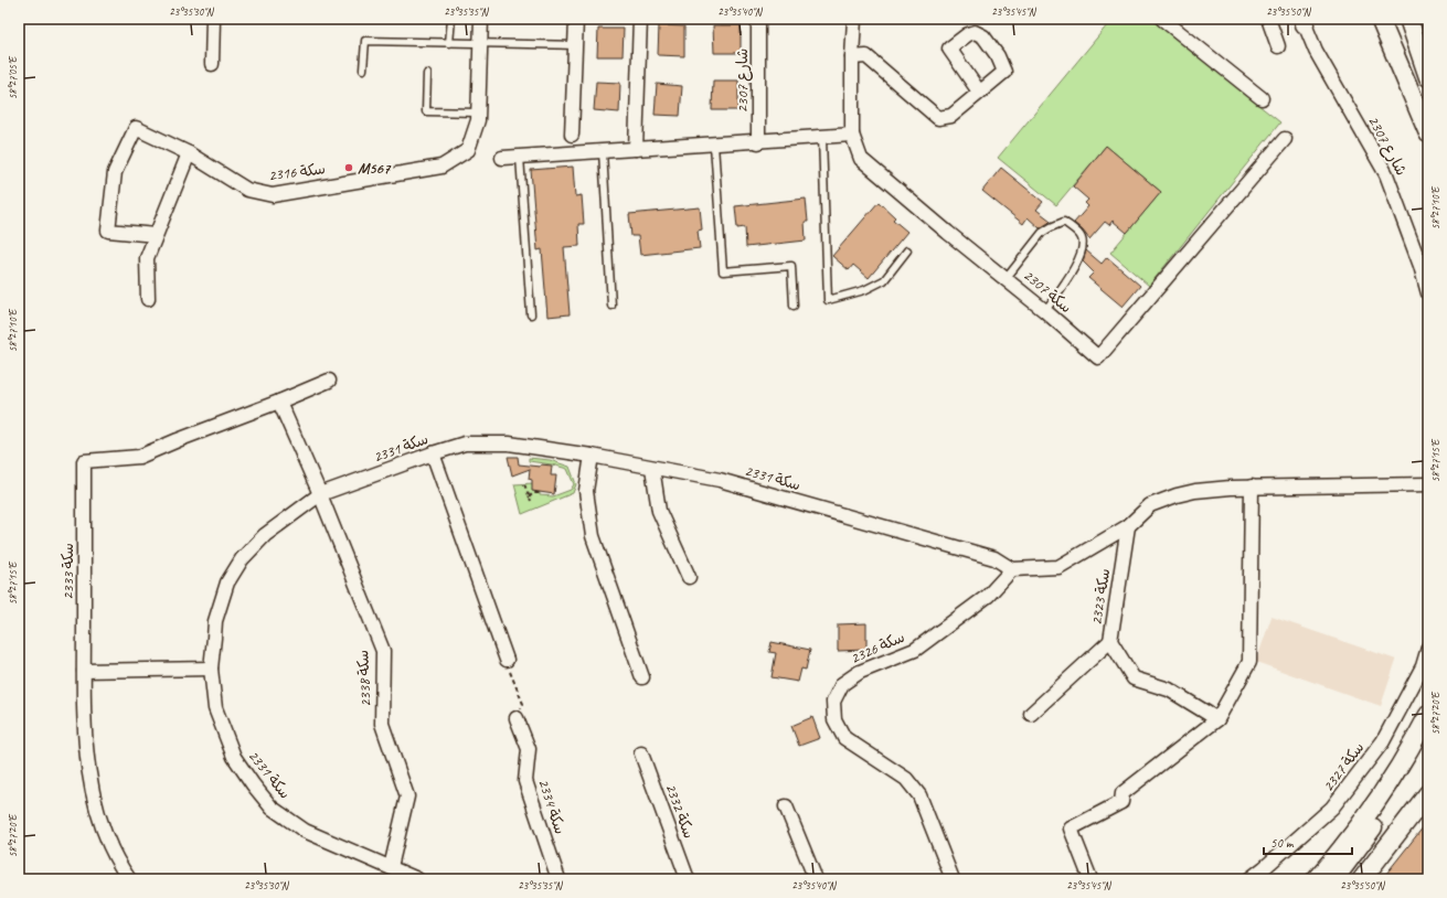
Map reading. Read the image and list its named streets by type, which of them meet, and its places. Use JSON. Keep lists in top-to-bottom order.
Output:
{
  "streets": {
    "street": [
      "2307 شارع",
      "2316 سكة",
      "سكة 2307",
      "سكة 2331",
      "سكة 2333",
      "سكة 2323",
      "سكة 2326",
      "سكة 2338",
      "سكة 2327",
      "سكة 2334",
      "سكة 2332"
    ]
  },
  "crossings": [
    ["سكة 2331", "سكة 2323"],
    ["سكة 2331", "سكة 2326"],
    ["سكة 2331", "سكة 2338"],
    ["سكة 2323", "سكة 2326"]
  ],
  "places": ["M567"],
  "scale_bar": "50 m",
  "coordinates": [
    "23°35'30\"N",
    "23°35'35\"N",
    "23°35'40\"N",
    "23°35'45\"N",
    "23°35'50\"N",
    "58°27'05\"E",
    "58°27'10\"E",
    "58°27'15\"E",
    "58°27'20\"E"
  ]
}
